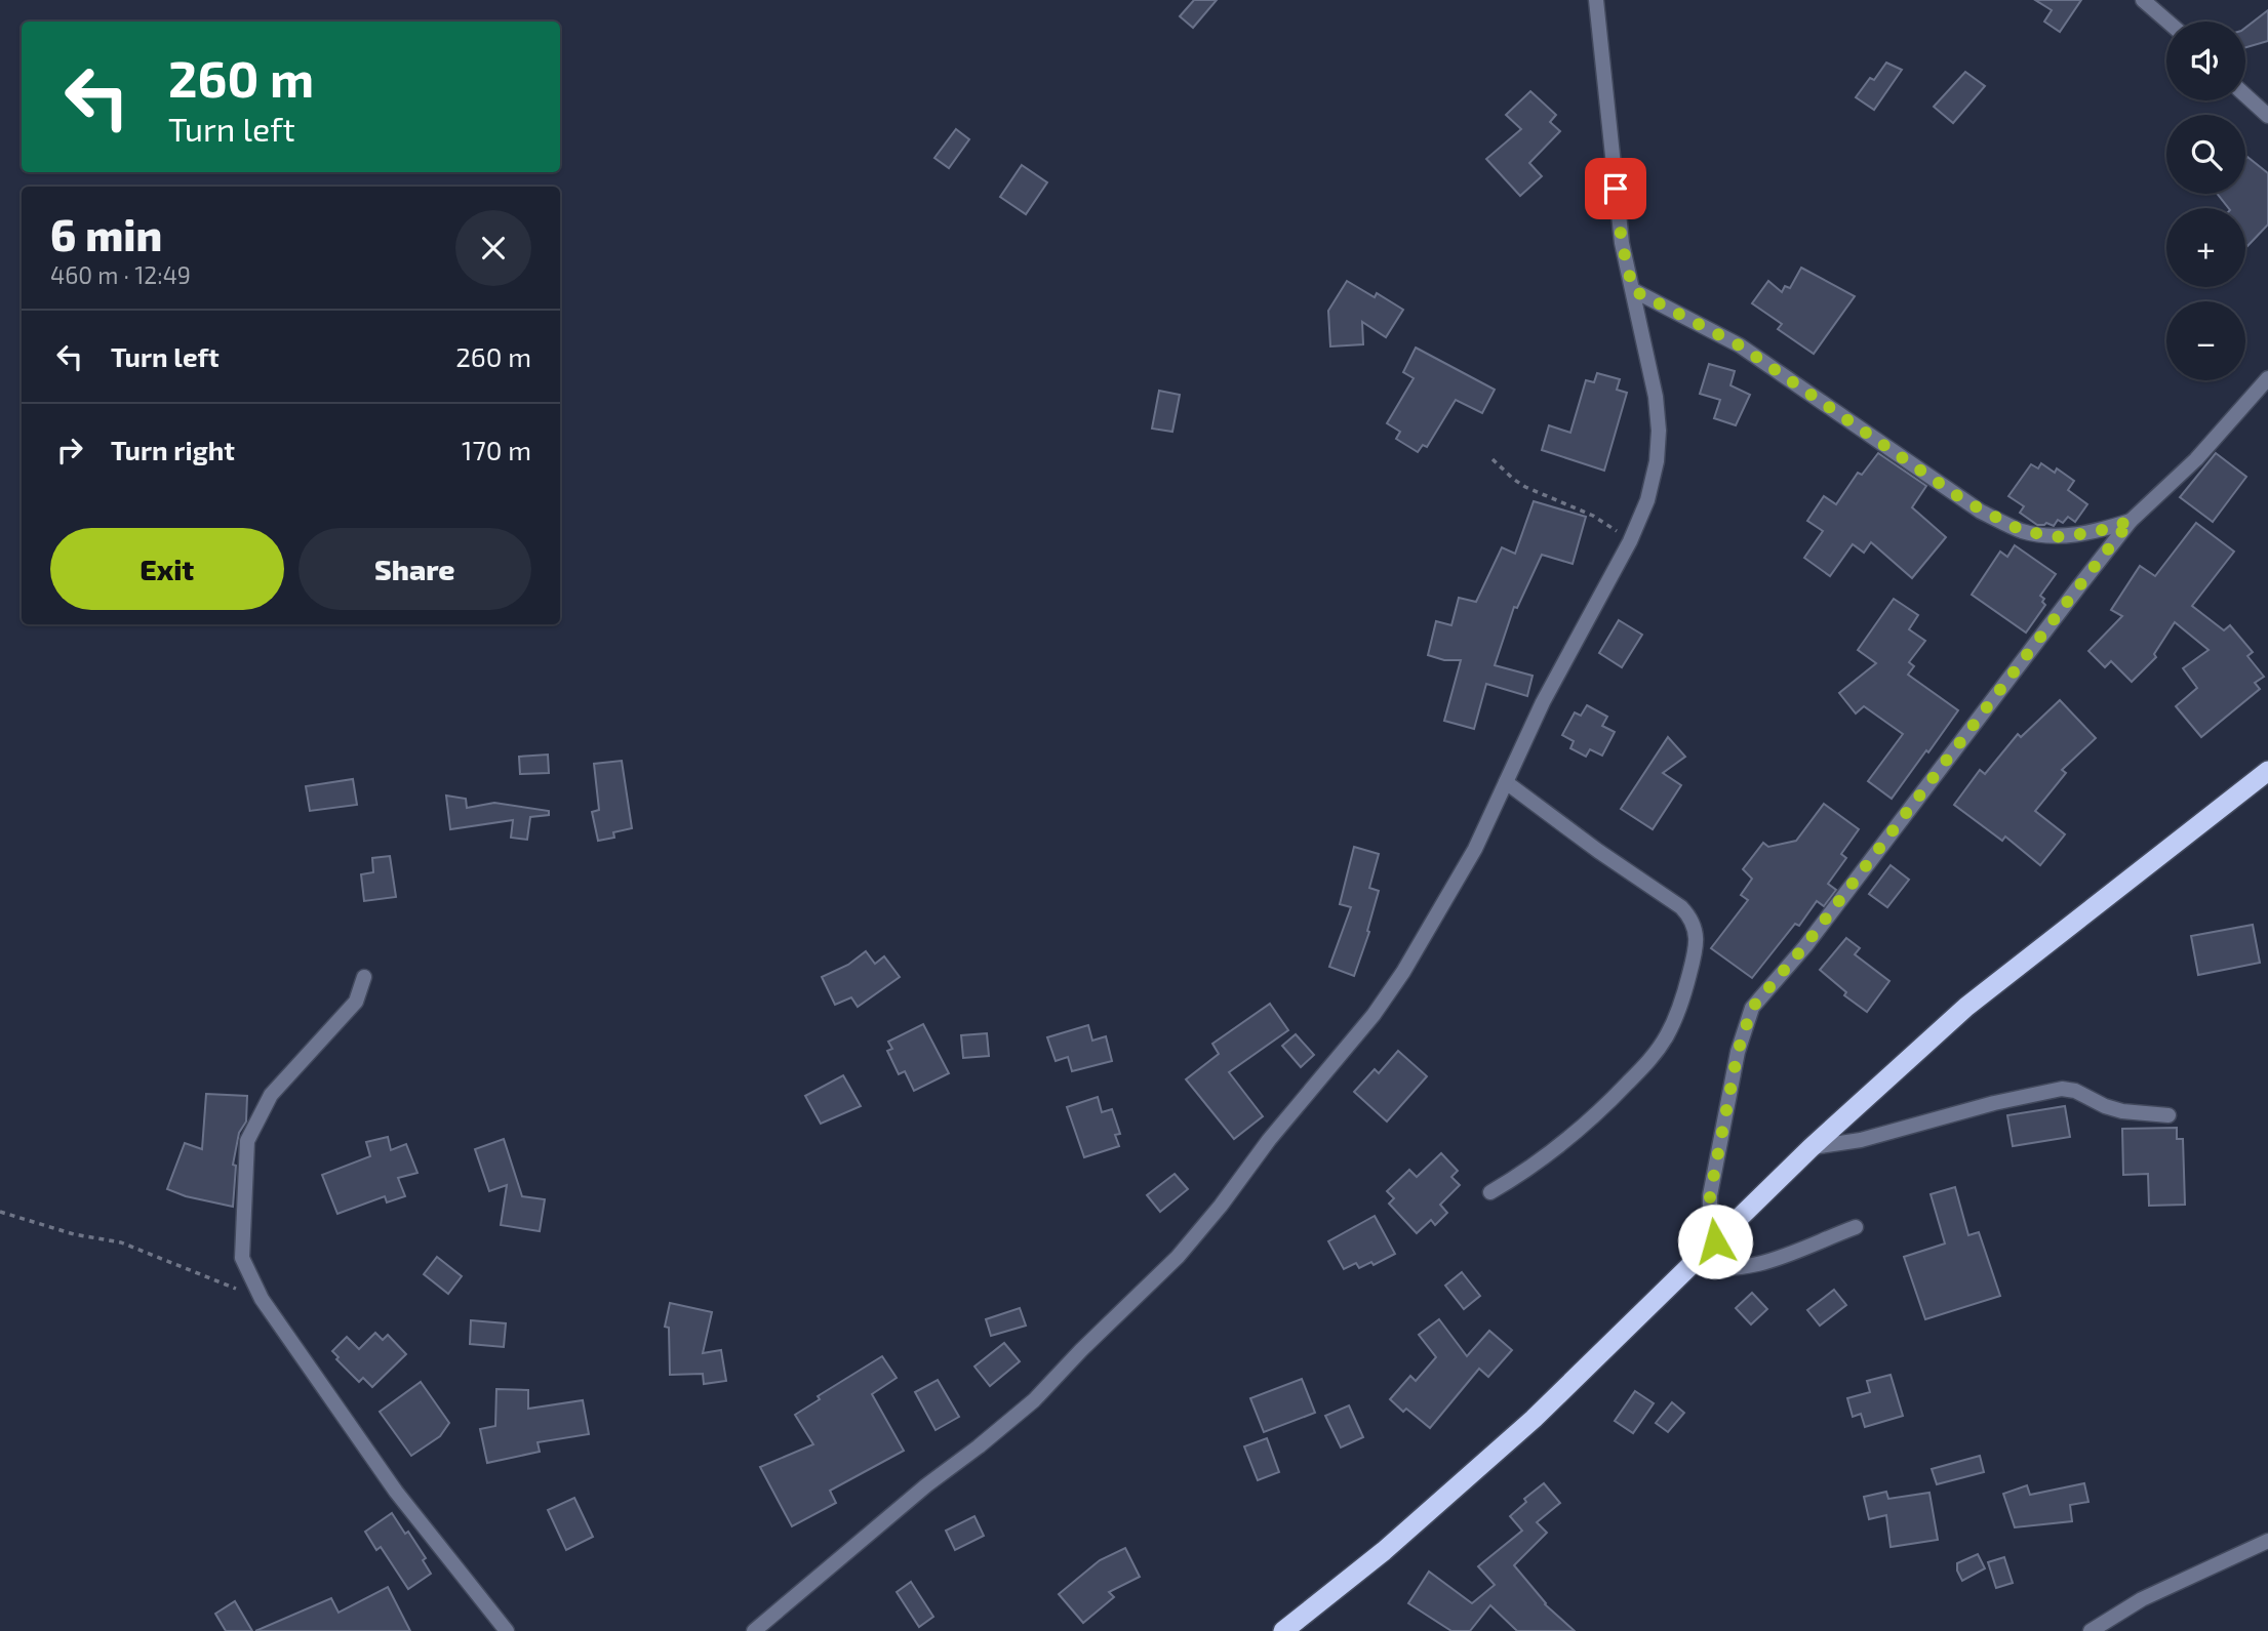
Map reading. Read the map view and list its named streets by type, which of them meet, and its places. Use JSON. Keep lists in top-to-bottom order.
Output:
{
  "page": {
    "map_buttons": ["+", "−"],
    "turn": ["260 m", "Turn left"],
    "heading": ["6 min", "460 m · 12:49"],
    "list": [
      {
        "name": "Turn left",
        "value": "260 m"
      },
      {
        "name": "Turn right",
        "value": "170 m"
      }
    ],
    "buttons": ["Exit", "Share"]
  }
}
